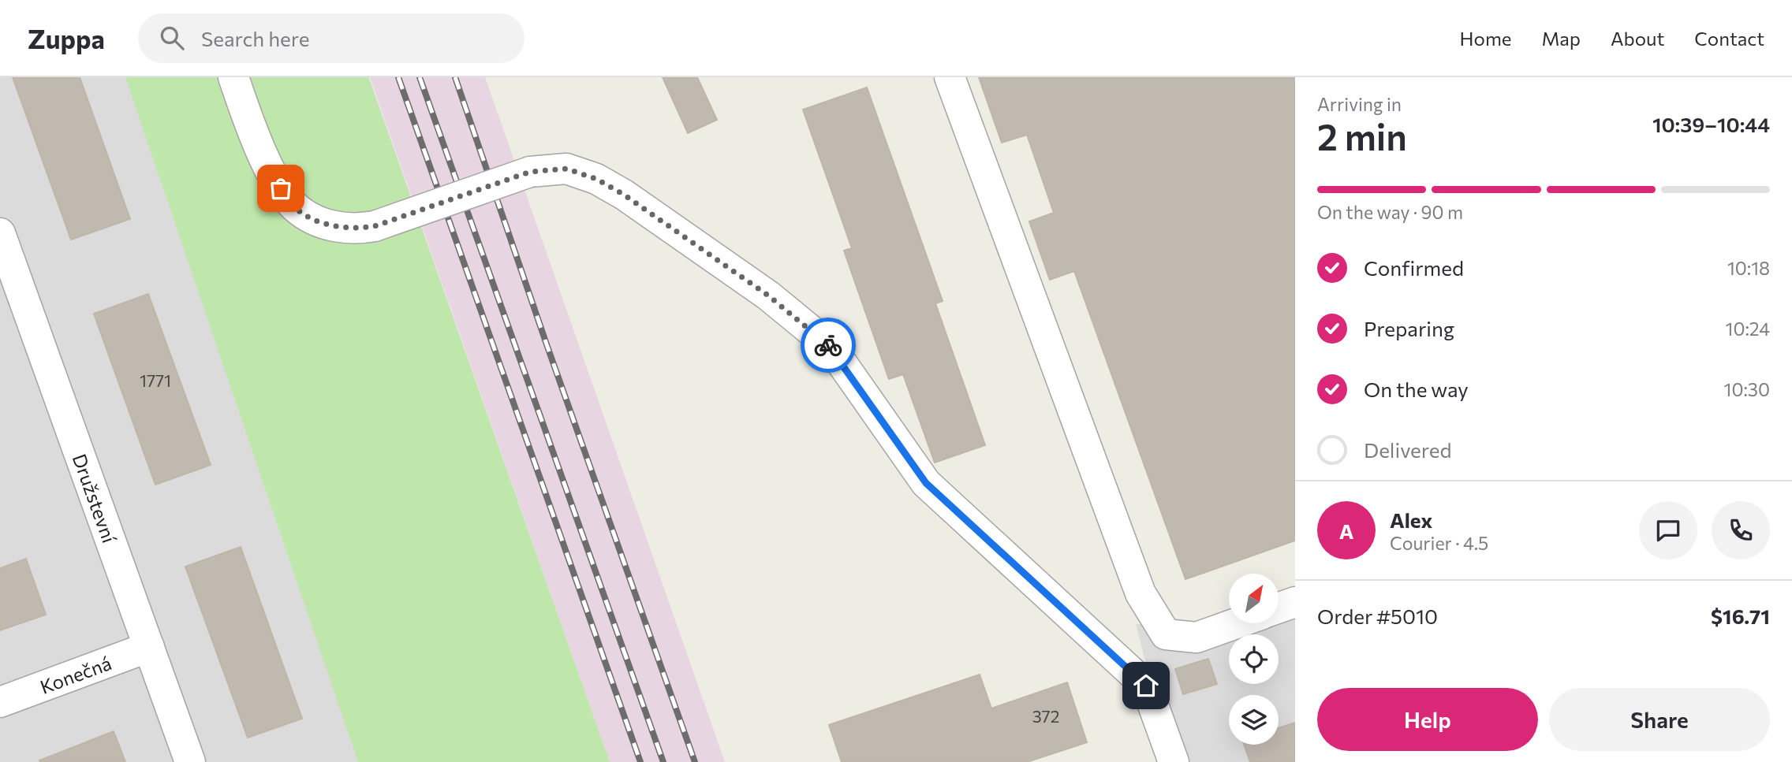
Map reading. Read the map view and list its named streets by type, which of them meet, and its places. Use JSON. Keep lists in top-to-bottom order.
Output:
{
  "streets": {
    "street": ["Družstevní", "Konečná"]
  },
  "crossings": [
    ["Družstevní", "Konečná"]
  ],
  "house_numbers": ["1771", "372"],
  "north": "top right",
  "page": {
    "header": "Zuppa",
    "search": "Search here",
    "nav": [
      "Home",
      "Map",
      "About",
      "Contact"
    ],
    "heading": ["2 min", "Arriving in", "10:39–10:44"],
    "panel": [
      "Alex",
      "Courier · 4.5",
      "Order #5010",
      "$16.71"
    ],
    "bar": "On the way · 90 m",
    "list": [
      ["Confirmed", "10:18"],
      ["Preparing", "10:24"],
      ["On the way", "10:30"],
      "Delivered"
    ],
    "round": "A",
    "buttons": ["Help", "Share"]
  }
}
